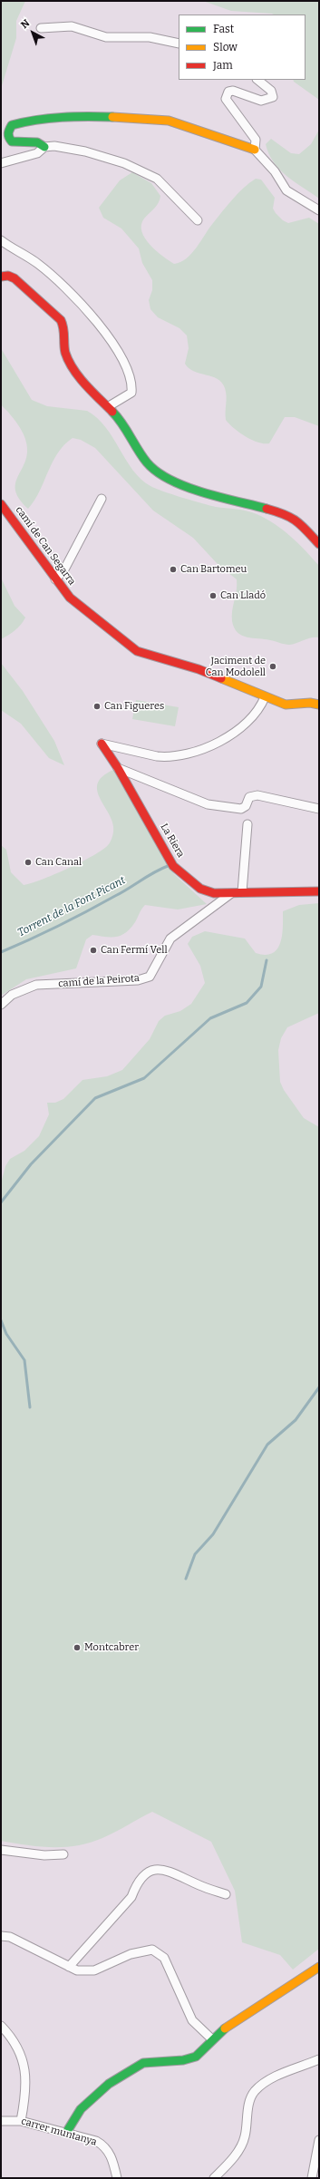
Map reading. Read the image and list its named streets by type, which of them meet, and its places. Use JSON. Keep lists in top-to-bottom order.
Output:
{
  "streets": {
    "street": [
      "camí de Can Segarra",
      "La Riera",
      "camí de la Peirota",
      "carrer muntanya"
    ]
  },
  "crossings": [
    ["camí de Can Segarra", "La Riera"],
    ["La Riera", "camí de la Peirota"]
  ],
  "water": ["Torrent de la Font Picant"],
  "places": [
    "Can Bartomeu",
    "Can Lladó",
    "Jaciment de Can Modolell",
    "Can Figueres",
    "Can Canal",
    "Can Fermí Vell",
    "Montcabrer"
  ],
  "legend": ["Fast", "Slow", "Jam"],
  "north": "top left"
}
